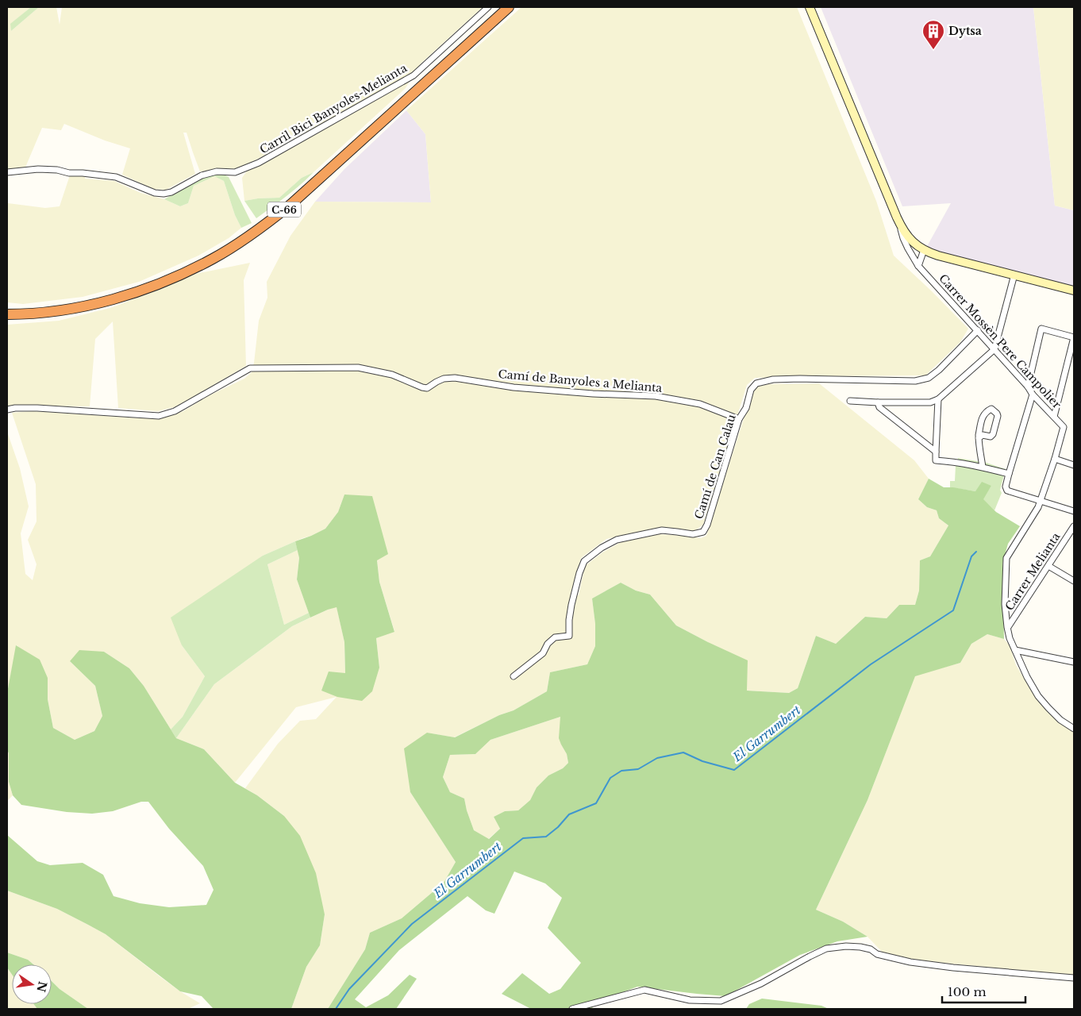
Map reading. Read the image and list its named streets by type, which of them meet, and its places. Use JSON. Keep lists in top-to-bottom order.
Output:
{
  "streets": {
    "highway": ["C-66"],
    "street": [
      "Carril Bici Banyoles-Melianta",
      "Carrer Mossèn Pere Campolier",
      "Camí de Banyoles a Melianta",
      "Camí de Can Calau",
      "Carrer Melianta"
    ]
  },
  "crossings": [
    ["Carrer Mossèn Pere Campolier", "Camí de Can Calau"],
    ["Carrer Mossèn Pere Campolier", "Carrer Melianta"],
    ["Camí de Banyoles a Melianta", "Camí de Can Calau"]
  ],
  "water": ["El Garrumbert"],
  "places": {
    "building": ["Dytsa"]
  },
  "scale_bar": "100 m",
  "north": "right"
}
